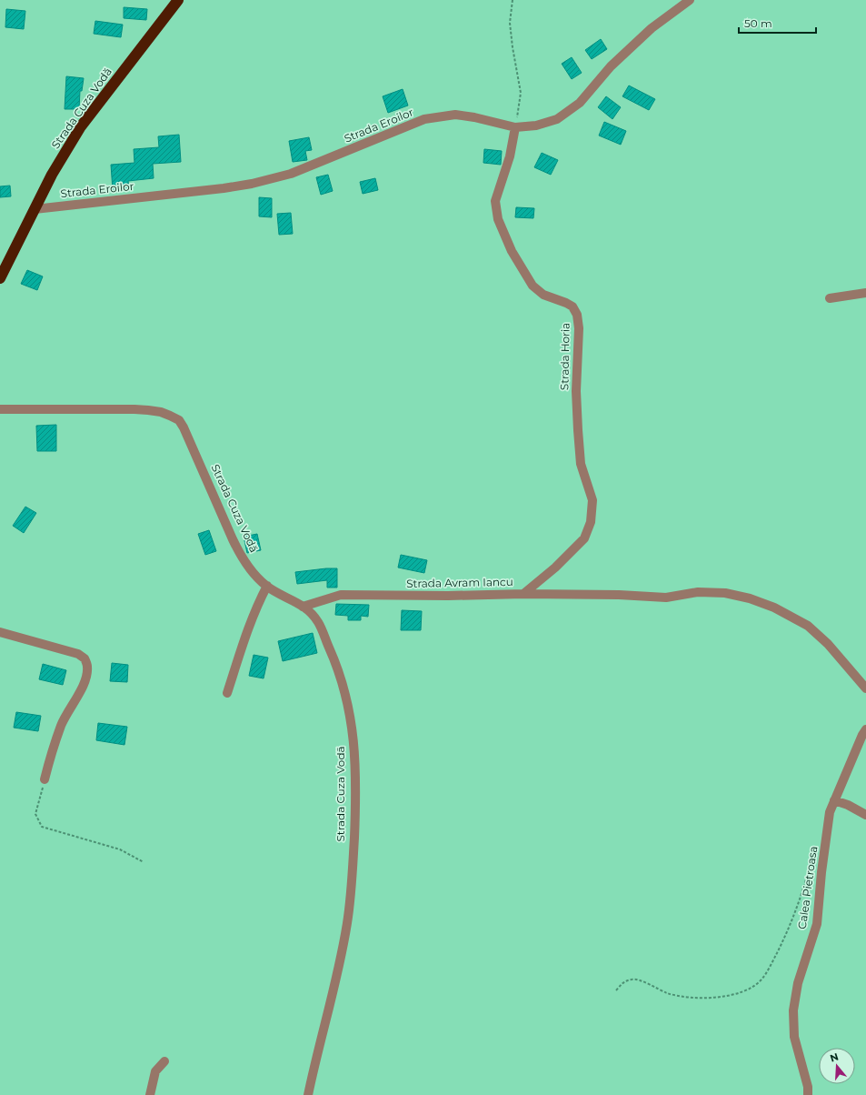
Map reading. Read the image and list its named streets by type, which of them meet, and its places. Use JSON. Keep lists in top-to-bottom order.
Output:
{
  "streets": {
    "highway": ["Strada Cuza Vodă"],
    "street": [
      "Strada Eroilor",
      "Strada Horia",
      "Strada Avram Iancu",
      "Calea Pietroasa"
    ]
  },
  "crossings": [
    ["Strada Cuza Vodă", "Strada Eroilor"],
    ["Strada Cuza Vodă", "Strada Avram Iancu"],
    ["Strada Eroilor", "Strada Horia"],
    ["Strada Horia", "Strada Avram Iancu"]
  ],
  "scale_bar": "50 m",
  "north": "top"
}
